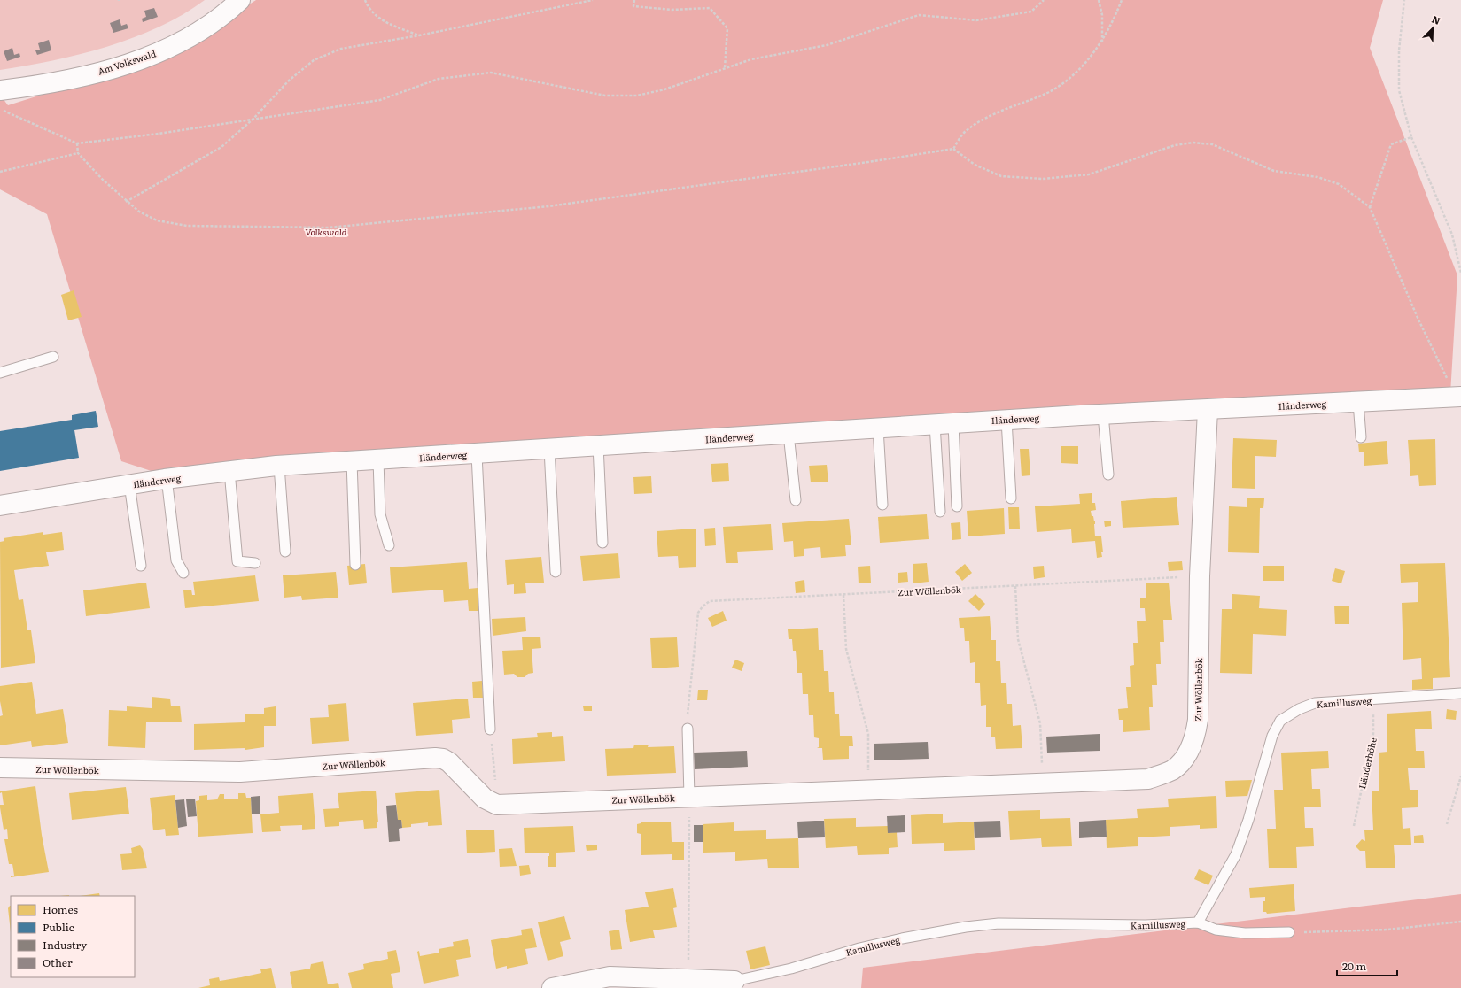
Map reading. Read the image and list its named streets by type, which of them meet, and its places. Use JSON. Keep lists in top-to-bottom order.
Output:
{
  "streets": {
    "street": [
      "Am Volkswald",
      "Iländerweg",
      "Zur Wöllenbök",
      "Kamillusweg"
    ],
    "path": ["Iländerhöhe"]
  },
  "crossings": [
    ["Iländerweg", "Zur Wöllenbök"],
    ["Kamillusweg", "Iländerhöhe"]
  ],
  "parks": ["Volkswald"],
  "legend": [
    "Homes",
    "Public",
    "Industry",
    "Other"
  ],
  "scale_bar": "20 m",
  "north": "top right"
}
